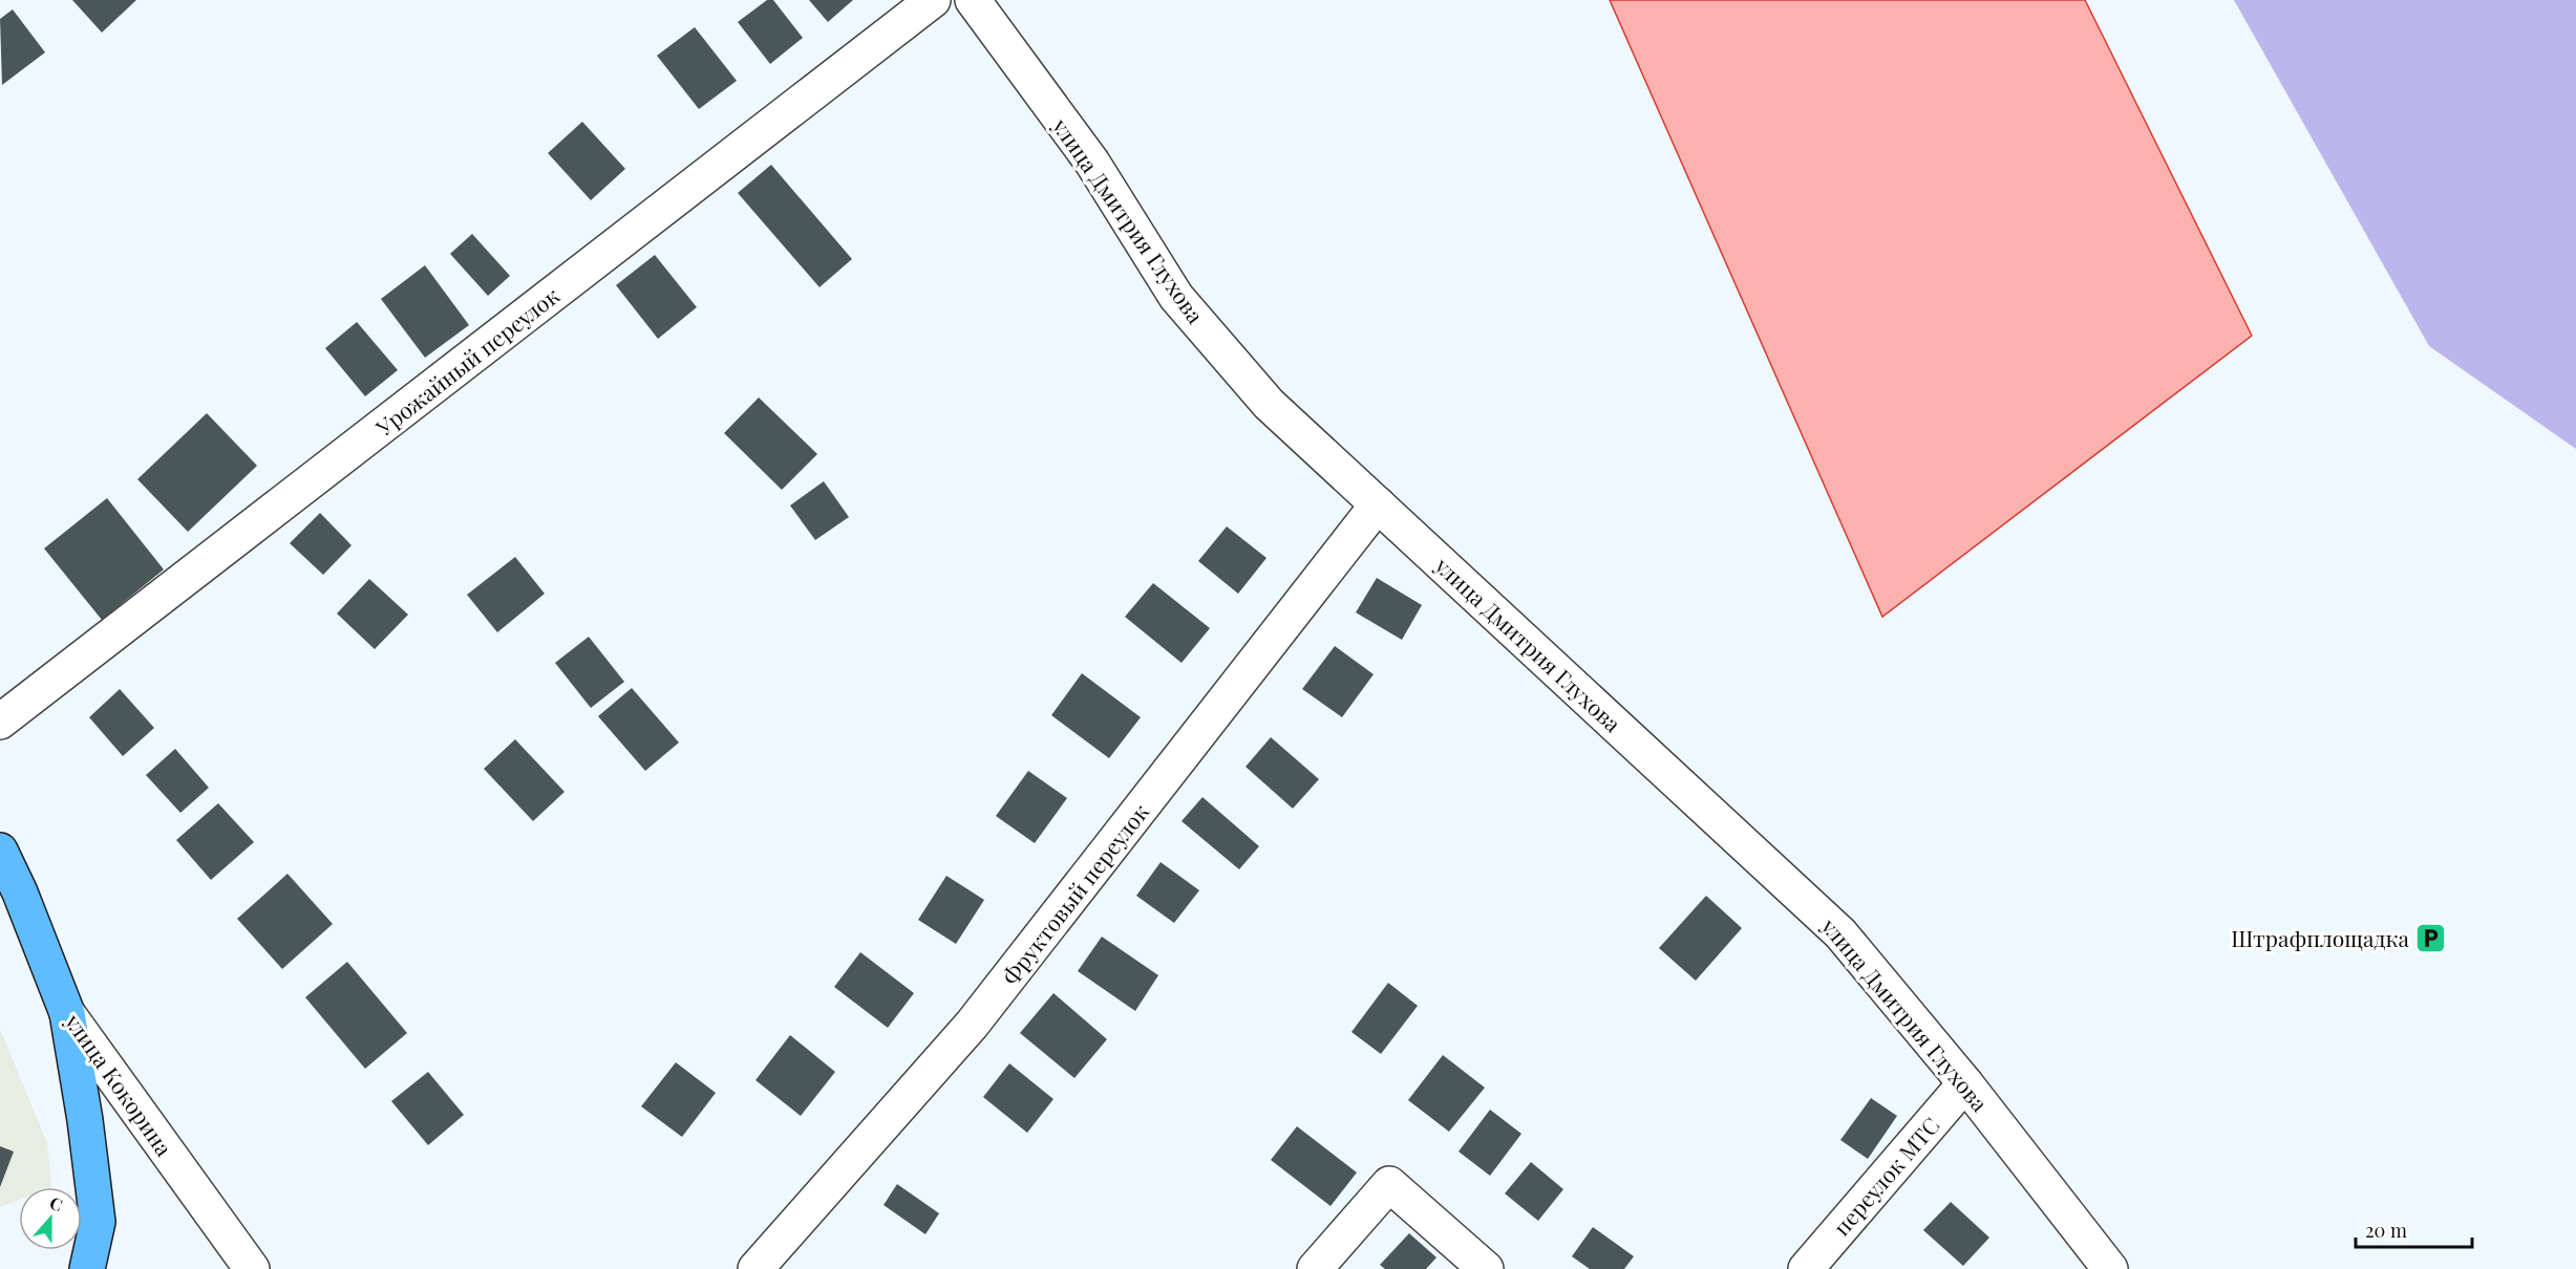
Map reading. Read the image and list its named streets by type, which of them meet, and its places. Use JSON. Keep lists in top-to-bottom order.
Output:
{
  "streets": {
    "main road": ["улица Кокорина"],
    "street": [
      "улица Дмитрия Глухова",
      "Урожайный переулок",
      "Фруктовый переулок",
      "переулок МТС"
    ]
  },
  "crossings": [
    ["улица Дмитрия Глухова", "Фруктовый переулок"],
    ["улица Дмитрия Глухова", "переулок МТС"]
  ],
  "places": {
    "parking": ["Штрафплощадка"]
  },
  "scale_bar": "20 m",
  "north": "top"
}
